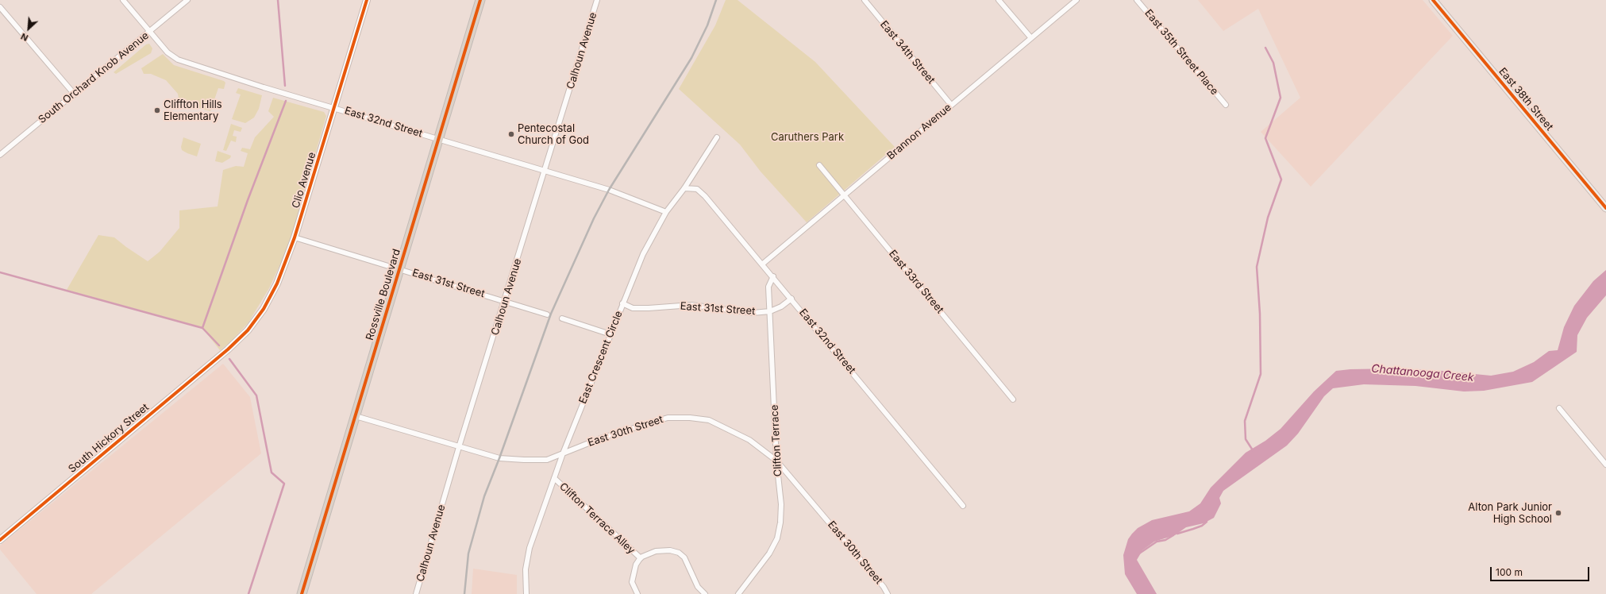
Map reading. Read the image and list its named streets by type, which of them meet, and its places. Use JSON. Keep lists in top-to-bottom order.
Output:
{
  "streets": {
    "highway": ["Rossville Boulevard"],
    "main road": ["East 38th Street"],
    "street": [
      "Calhoun Avenue",
      "East 34th Street",
      "East 35th Street Place",
      "South Orchard Knob Avenue",
      "East 32nd Street",
      "Brannon Avenue",
      "Clio Avenue",
      "East 33rd Street",
      "East 31st Street",
      "East Crescent Circle",
      "East 30th Street",
      "South Hickory Street",
      "Clifton Terrace",
      "Clifton Terrace Alley"
    ]
  },
  "crossings": [
    ["Calhoun Avenue", "East 32nd Street"],
    ["Calhoun Avenue", "East 31st Street"],
    ["Calhoun Avenue", "East 30th Street"],
    ["East 34th Street", "Brannon Avenue"],
    ["South Orchard Knob Avenue", "East 32nd Street"],
    ["East 32nd Street", "Brannon Avenue"],
    ["East 32nd Street", "Clio Avenue"],
    ["East 32nd Street", "East 31st Street"],
    ["East 32nd Street", "Rossville Boulevard"],
    ["East 32nd Street", "East Crescent Circle"],
    ["East 32nd Street", "Clifton Terrace"],
    ["Brannon Avenue", "East 33rd Street"],
    ["Clio Avenue", "East 31st Street"],
    ["Clio Avenue", "South Hickory Street"],
    ["East 31st Street", "Rossville Boulevard"],
    ["East 31st Street", "East Crescent Circle"],
    ["East 31st Street", "Clifton Terrace"],
    ["Rossville Boulevard", "East 30th Street"],
    ["East Crescent Circle", "East 30th Street"],
    ["East Crescent Circle", "Clifton Terrace Alley"],
    ["East 30th Street", "Clifton Terrace"]
  ],
  "water": ["Chattanooga Creek"],
  "parks": ["Caruthers Park"],
  "places": ["Cliffton Hills Elementary", "Pentecostal Church of God", "Alton Park Junior High School"],
  "scale_bar": "100 m",
  "north": "bottom left"
}
